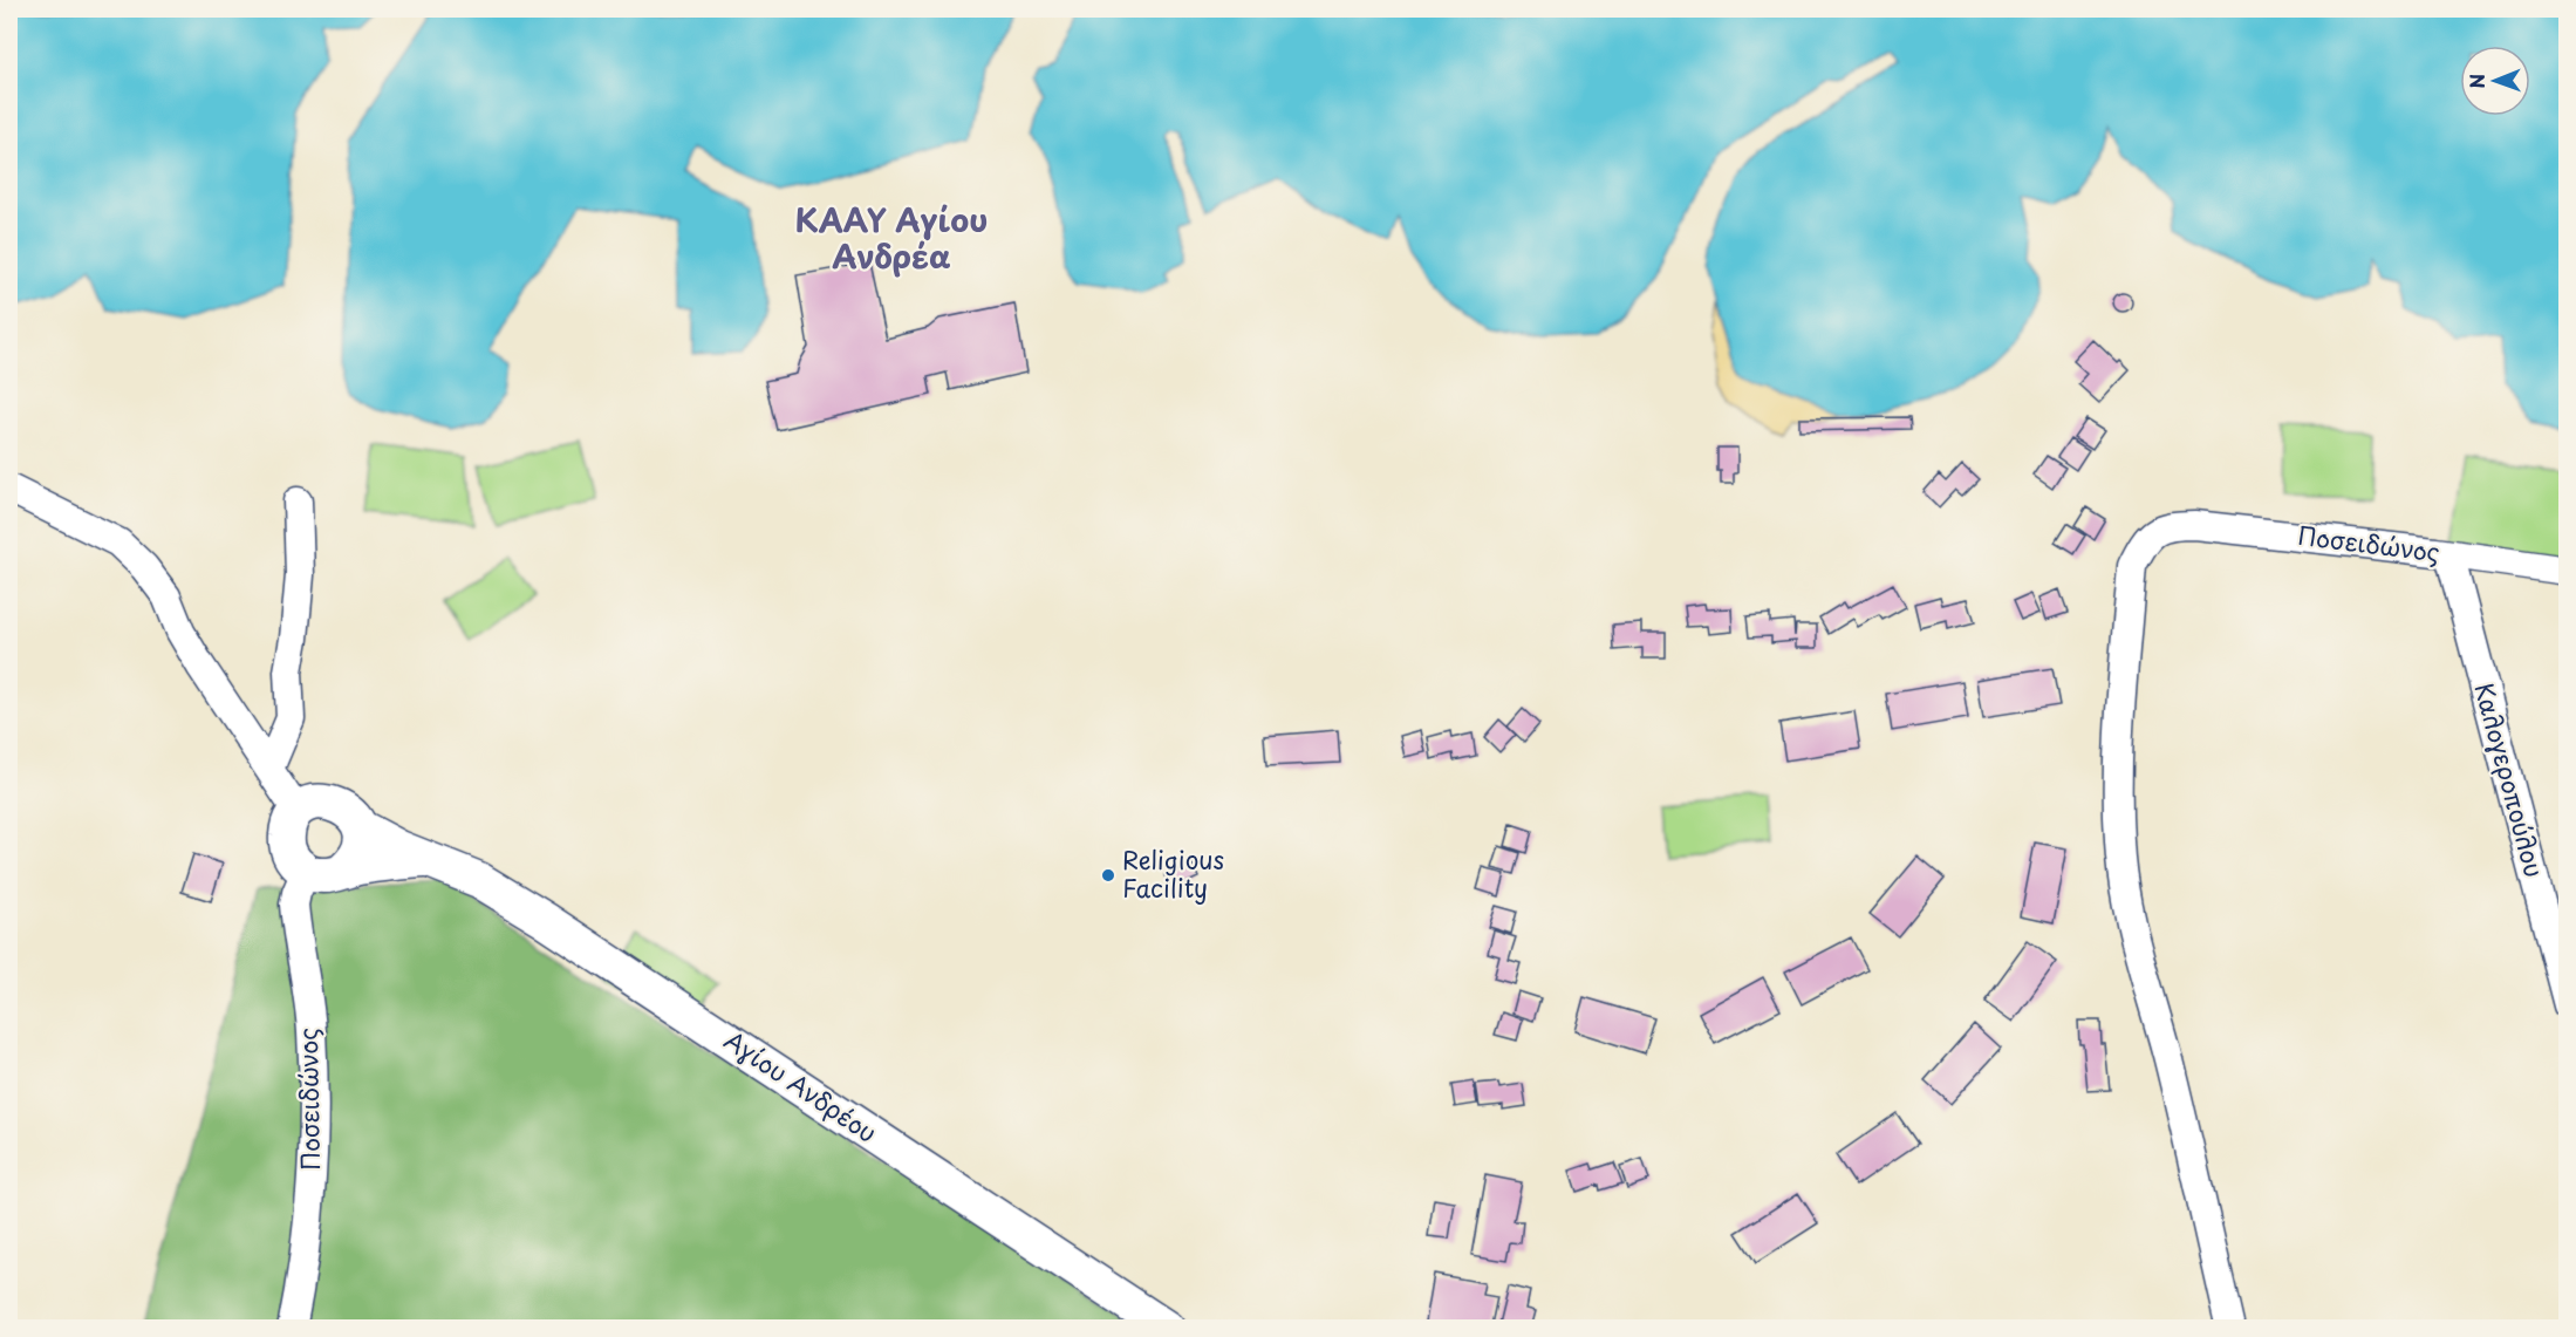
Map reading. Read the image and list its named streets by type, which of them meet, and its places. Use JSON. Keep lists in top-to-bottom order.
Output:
{
  "streets": {
    "main road": ["Αγίου Ανδρέου"],
    "street": ["Ποσειδώνος", "Καλογεροπούλου"]
  },
  "crossings": [
    ["Ποσειδώνος", "Καλογεροπούλου"],
    ["Ποσειδώνος", "Αγίου Ανδρέου"]
  ],
  "districts": ["ΚΑΑΥ Αγίου Ανδρέα"],
  "places": ["Religious Facility"],
  "north": "left"
}
